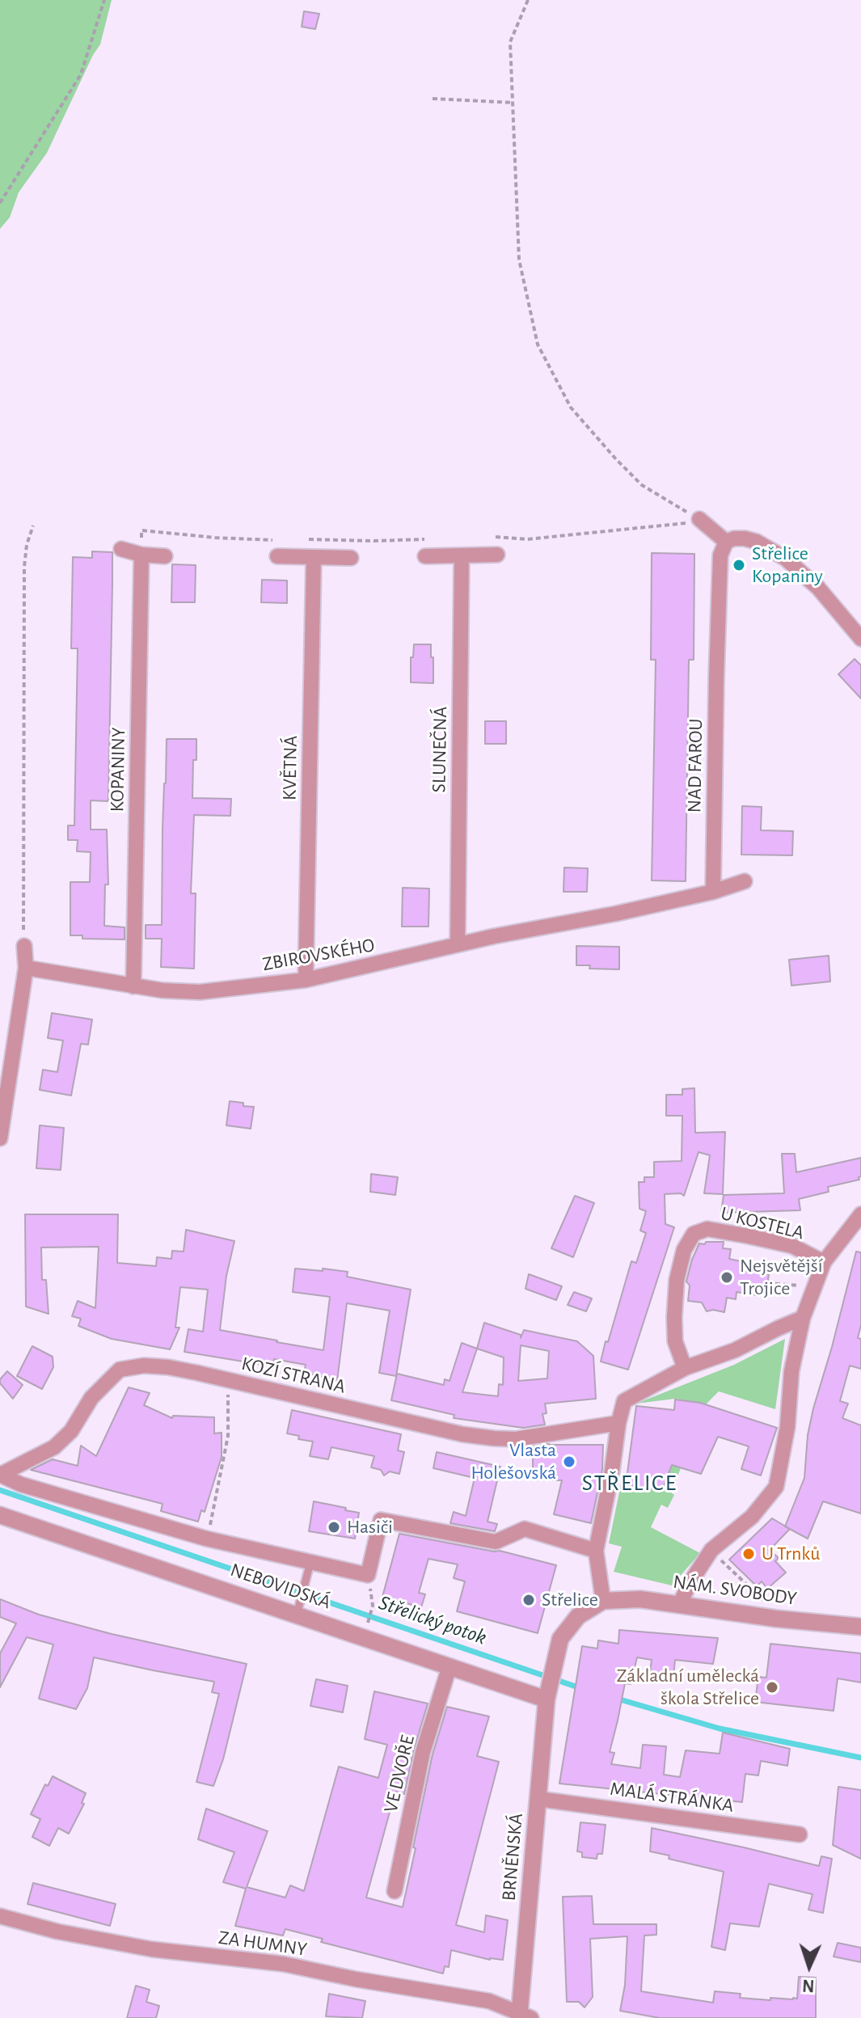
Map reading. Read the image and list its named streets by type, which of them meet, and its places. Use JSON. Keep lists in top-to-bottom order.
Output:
{
  "streets": {
    "street": [
      "SLUNEČNÁ",
      "NAD FAROU",
      "KVĚTNÁ",
      "KOPANINY",
      "ZBIROVSKÉHO",
      "U KOSTELA",
      "KOZÍ STRANA",
      "NEBOVIDSKÁ",
      "NÁM. SVOBODY",
      "VE DVOŘE",
      "MALÁ STRÁNKA",
      "BRNĚNSKÁ",
      "ZA HUMNY"
    ]
  },
  "crossings": [
    ["SLUNEČNÁ", "ZBIROVSKÉHO"],
    ["NAD FAROU", "ZBIROVSKÉHO"],
    ["KVĚTNÁ", "ZBIROVSKÉHO"],
    ["KOPANINY", "ZBIROVSKÉHO"],
    ["U KOSTELA", "NÁM. SVOBODY"],
    ["NEBOVIDSKÁ", "VE DVOŘE"],
    ["NEBOVIDSKÁ", "BRNĚNSKÁ"],
    ["MALÁ STRÁNKA", "BRNĚNSKÁ"],
    ["BRNĚNSKÁ", "ZA HUMNY"]
  ],
  "districts": ["STŘELICE"],
  "water": ["Střelický potok"],
  "places": [
    "Střelice Kopaniny",
    "Nejsvětější Trojice",
    "Vlasta Holešovská",
    "Hasiči",
    "U Trnků",
    "Střelice",
    "Základní umělecká škola Střelice"
  ],
  "north": "bottom"
}
